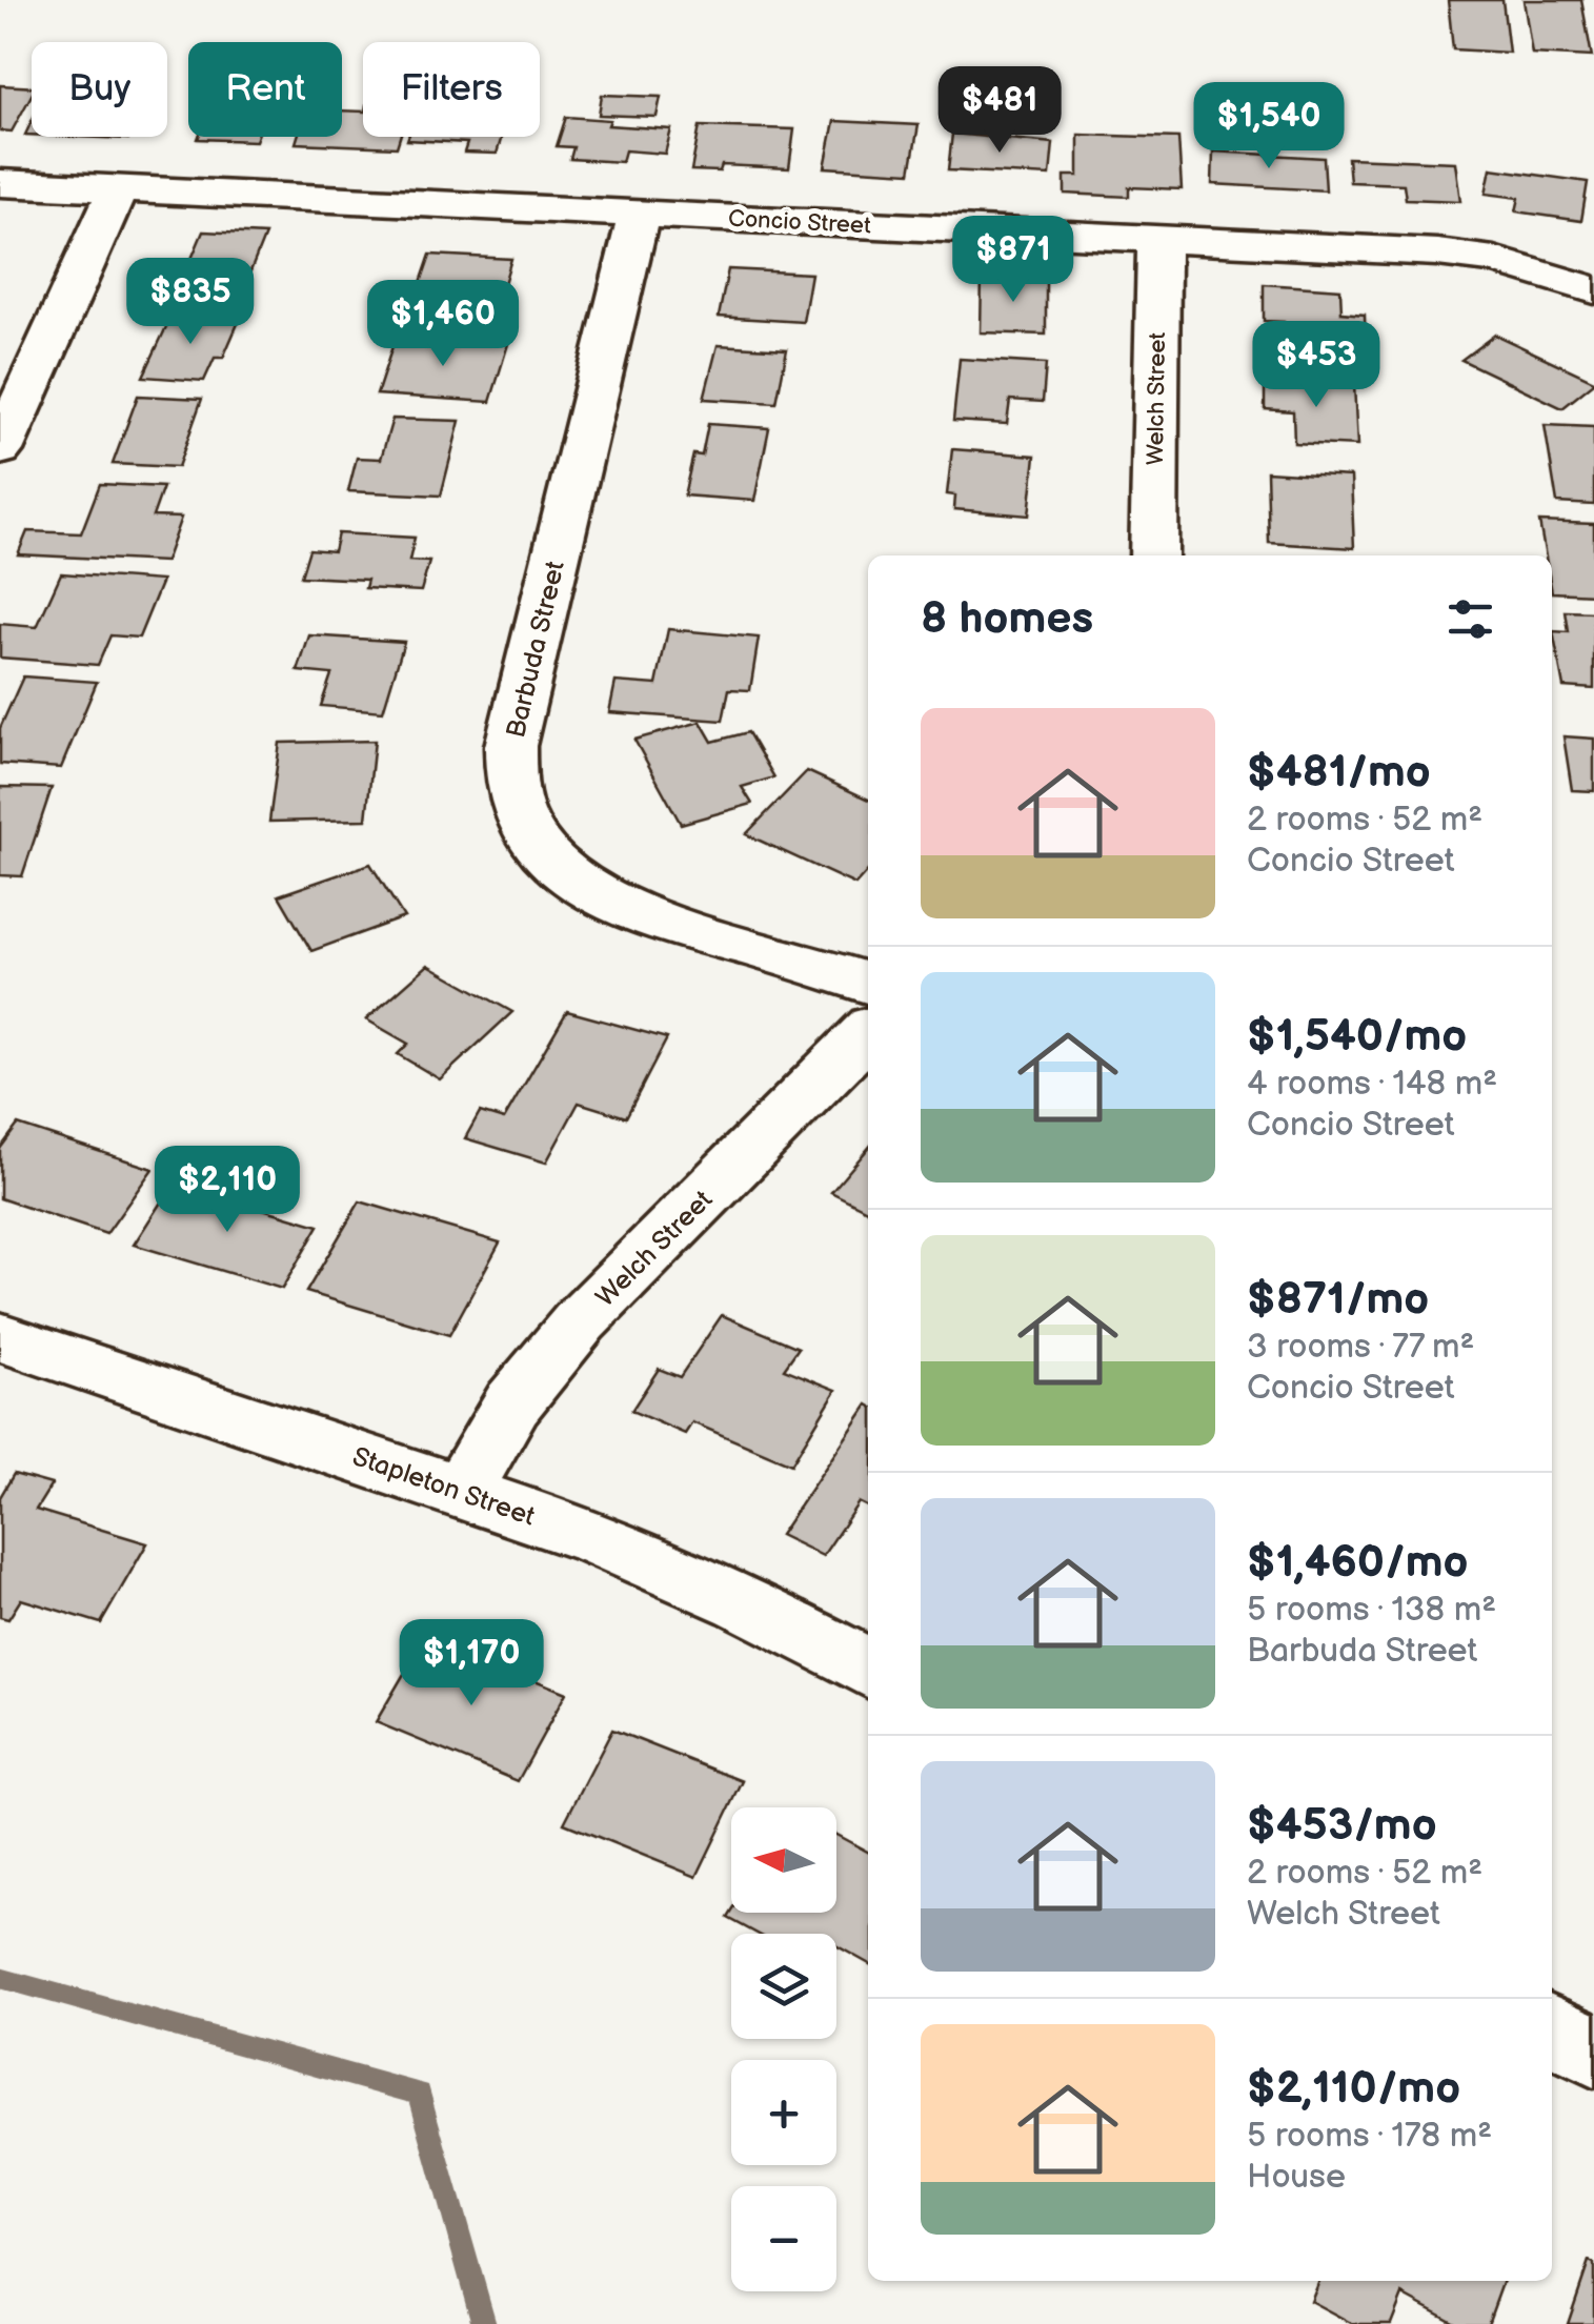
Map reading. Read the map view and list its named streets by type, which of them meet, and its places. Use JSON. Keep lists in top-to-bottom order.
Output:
{
  "streets": {
    "street": [
      "Concio Street",
      "Welch Street",
      "Barbuda Street",
      "Stapleton Street"
    ]
  },
  "crossings": [
    ["Concio Street", "Welch Street"],
    ["Concio Street", "Barbuda Street"],
    ["Welch Street", "Stapleton Street"]
  ],
  "north": "left",
  "page": {
    "chip": ["Buy", "Rent", "Filters"],
    "price": [
      "$481",
      "$1,540",
      "$871",
      "$835",
      "$1,460",
      "$453",
      "$2,110",
      "$1,170"
    ],
    "heading": "8 homes",
    "list": [
      {
        "name": "$481/mo",
        "note": "2 rooms · 52 m² · Concio Street"
      },
      {
        "name": "$1,540/mo",
        "note": "4 rooms · 148 m² · Concio Street"
      },
      {
        "name": "$871/mo",
        "note": "3 rooms · 77 m² · Concio Street"
      },
      {
        "name": "$1,460/mo",
        "note": "5 rooms · 138 m² · Barbuda Street"
      },
      {
        "name": "$453/mo",
        "note": "2 rooms · 52 m² · Welch Street"
      },
      {
        "name": "$2,110/mo",
        "note": "5 rooms · 178 m² · House"
      }
    ],
    "map_buttons": ["+", "−"]
  }
}
